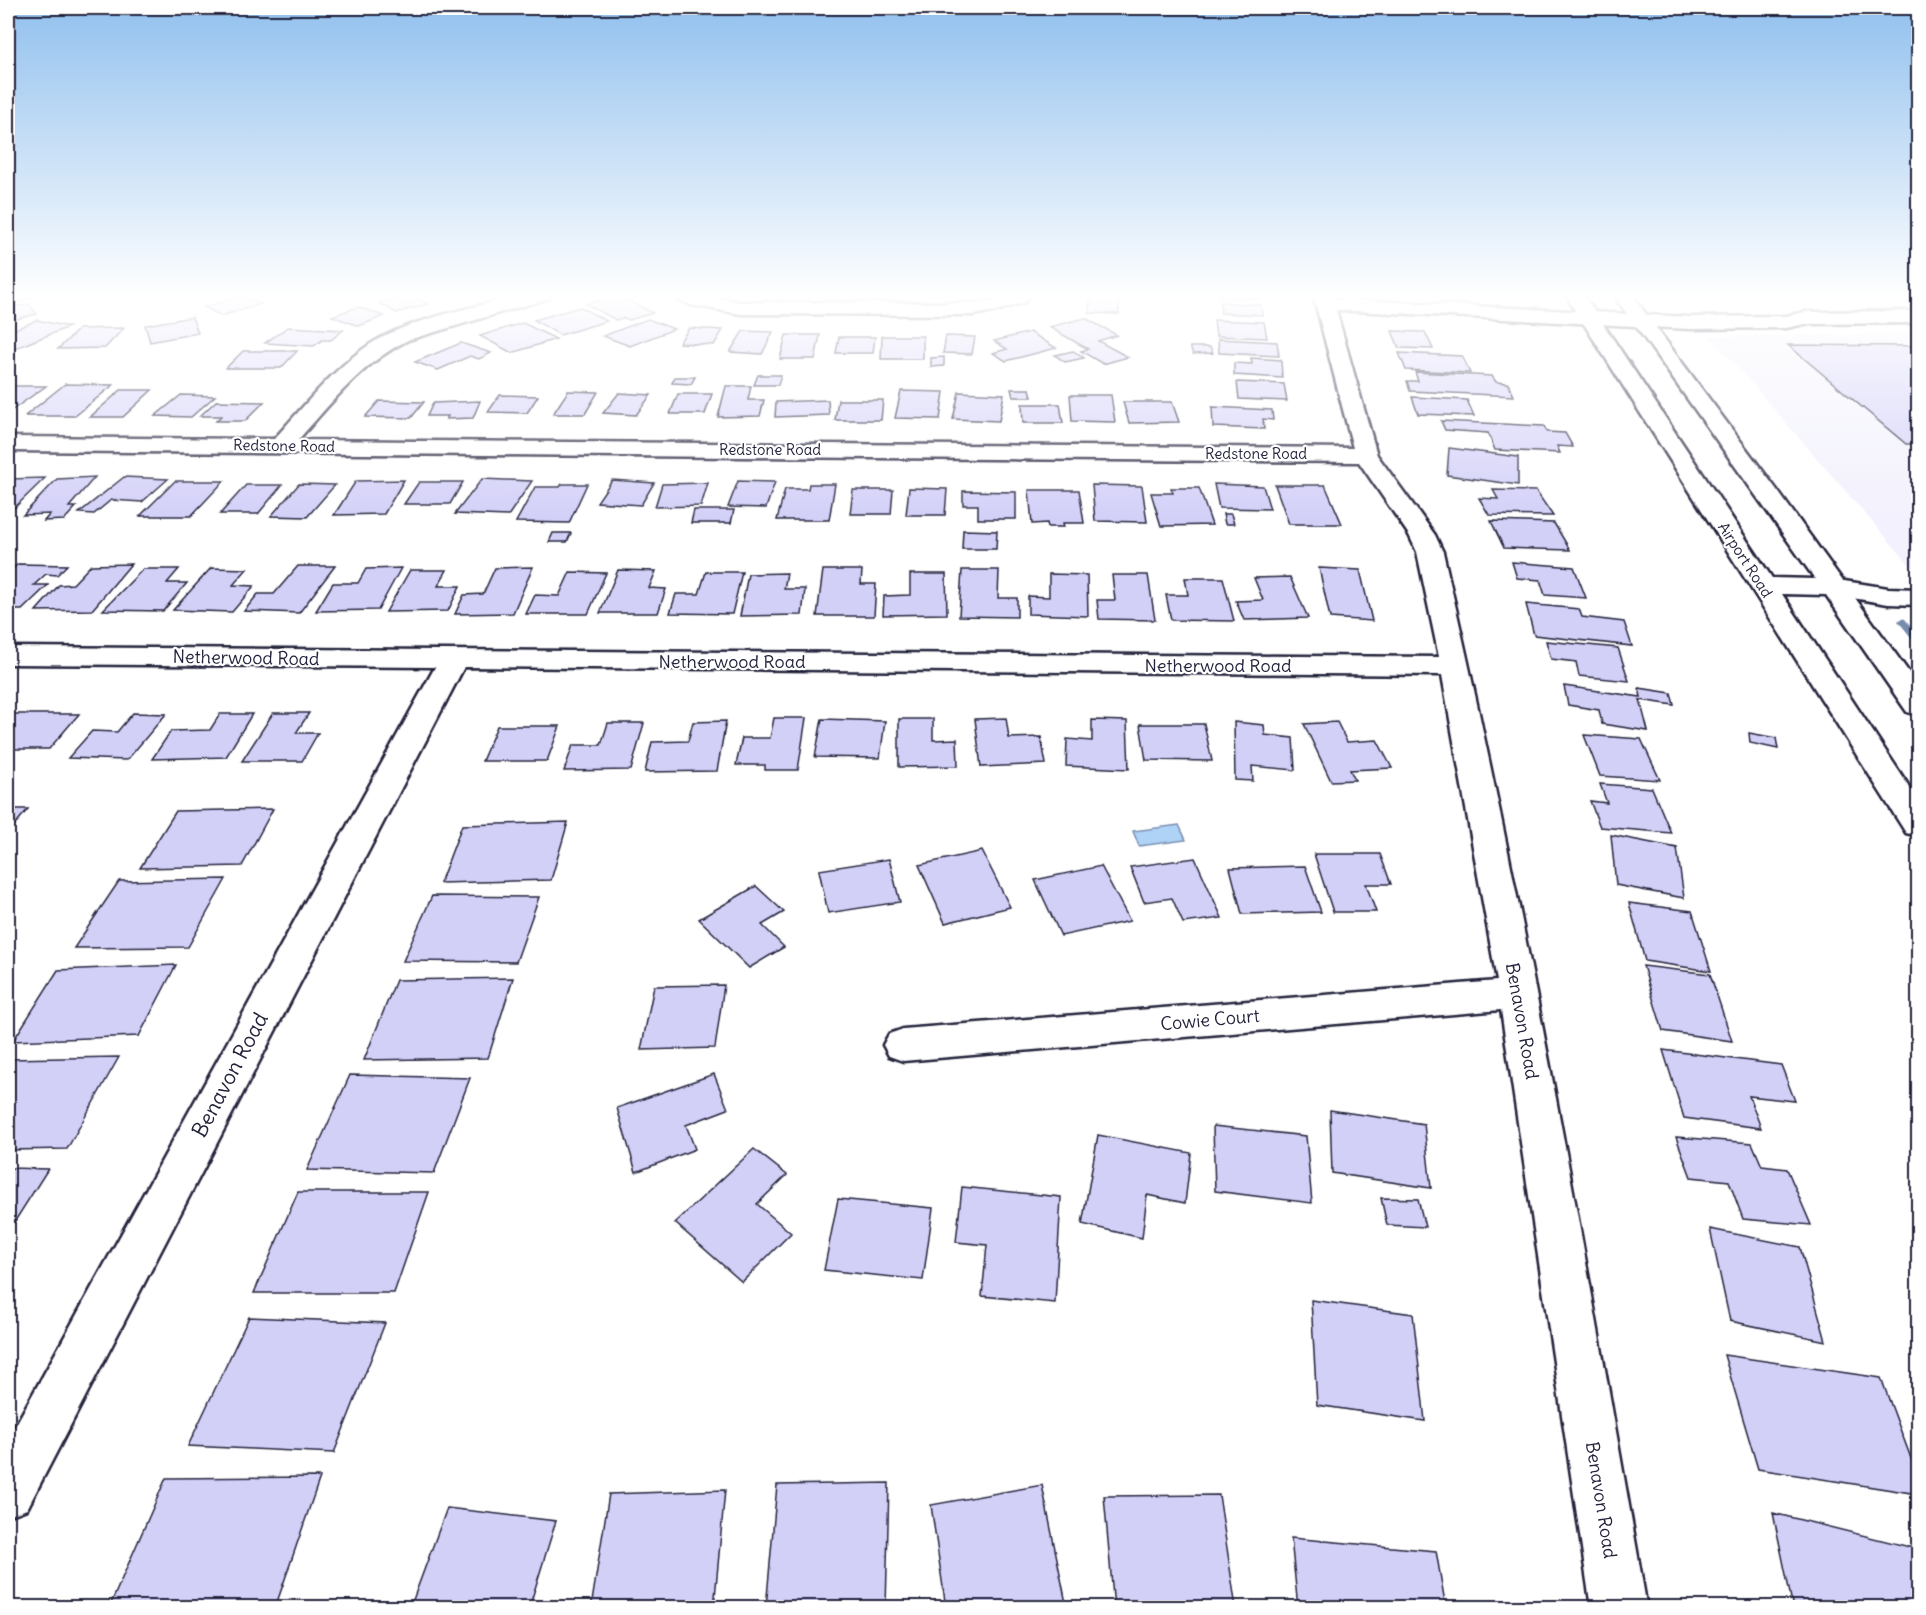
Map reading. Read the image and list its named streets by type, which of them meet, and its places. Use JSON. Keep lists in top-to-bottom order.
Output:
{
  "streets": {
    "street": [
      "Redstone Road",
      "Airport Road",
      "Netherwood Road",
      "Cowie Court",
      "Benavon Road"
    ]
  },
  "crossings": [
    ["Redstone Road", "Benavon Road"],
    ["Netherwood Road", "Benavon Road"],
    ["Cowie Court", "Benavon Road"]
  ]
}
